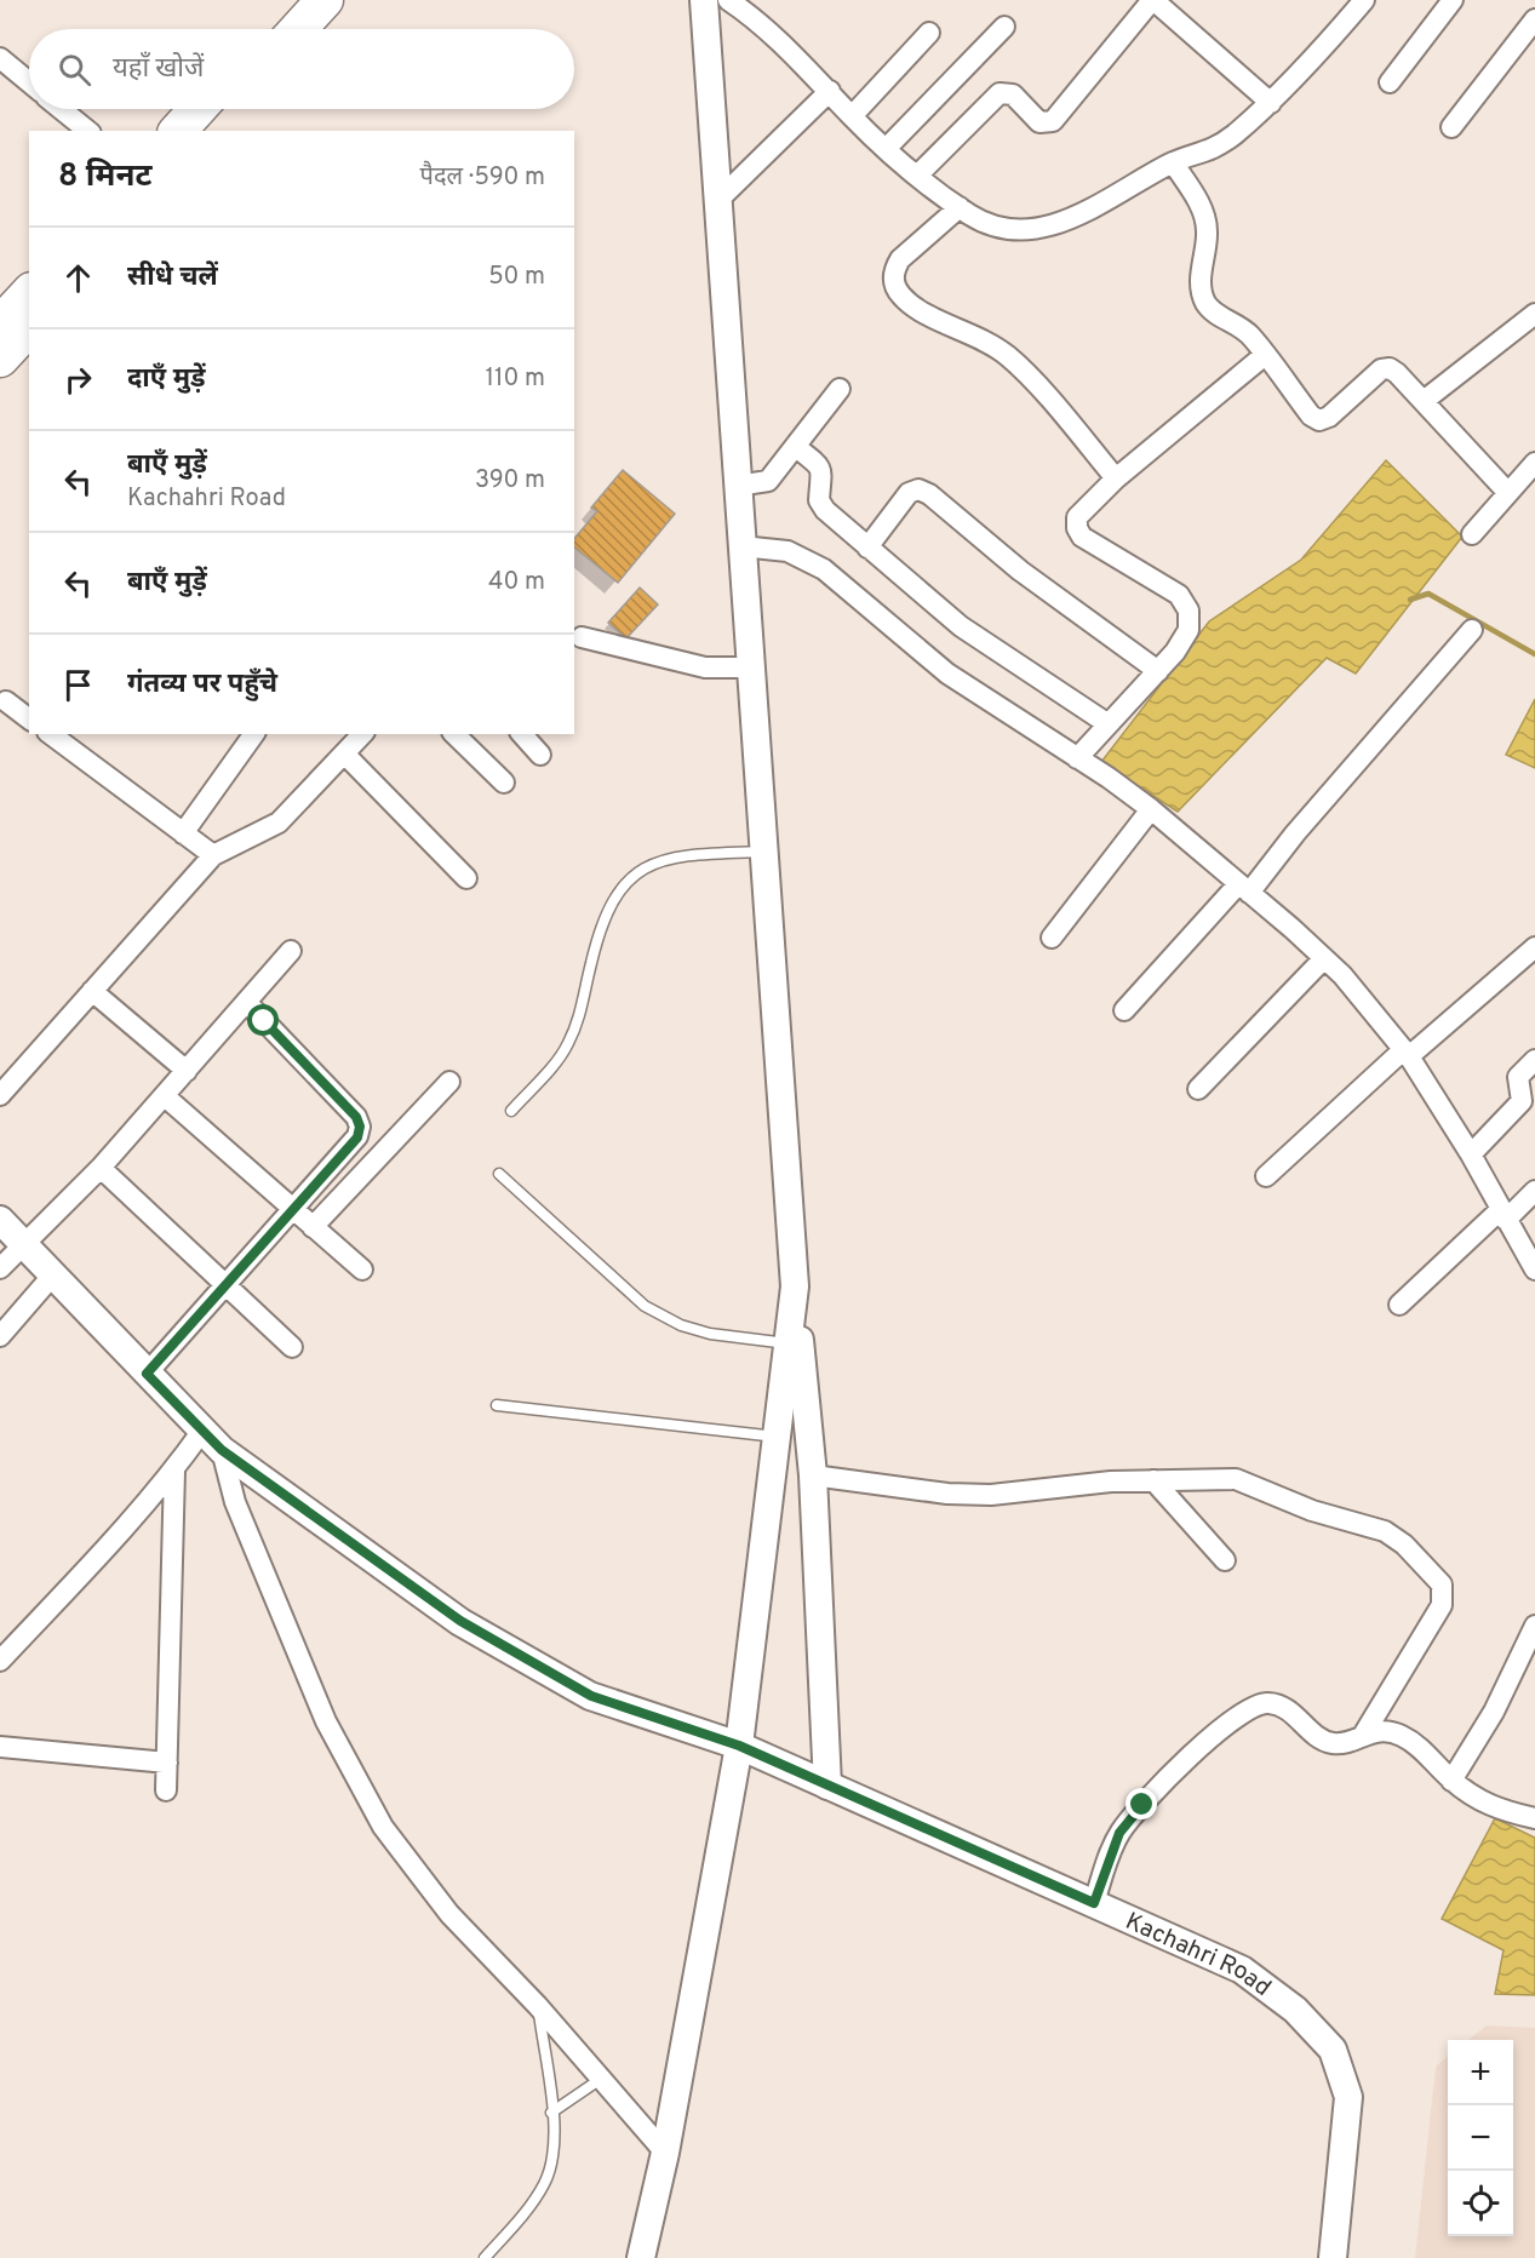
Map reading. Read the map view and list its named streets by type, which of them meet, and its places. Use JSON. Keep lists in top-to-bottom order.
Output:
{
  "streets": {
    "street": ["Kachahri Road"]
  },
  "page": {
    "search": "यहाँ खोजें",
    "heading": ["8 मिनट", "पैदल · 590 m"],
    "list": [
      ["सीधे चलें", "50 m"],
      ["दाएँ मुड़ें", "110 m"],
      ["बाएँ मुड़ें", "Kachahri Road", "390 m"],
      ["बाएँ मुड़ें", "40 m"],
      "गंतव्य पर पहुँचे"
    ],
    "map_buttons": ["+", "−"]
  }
}
